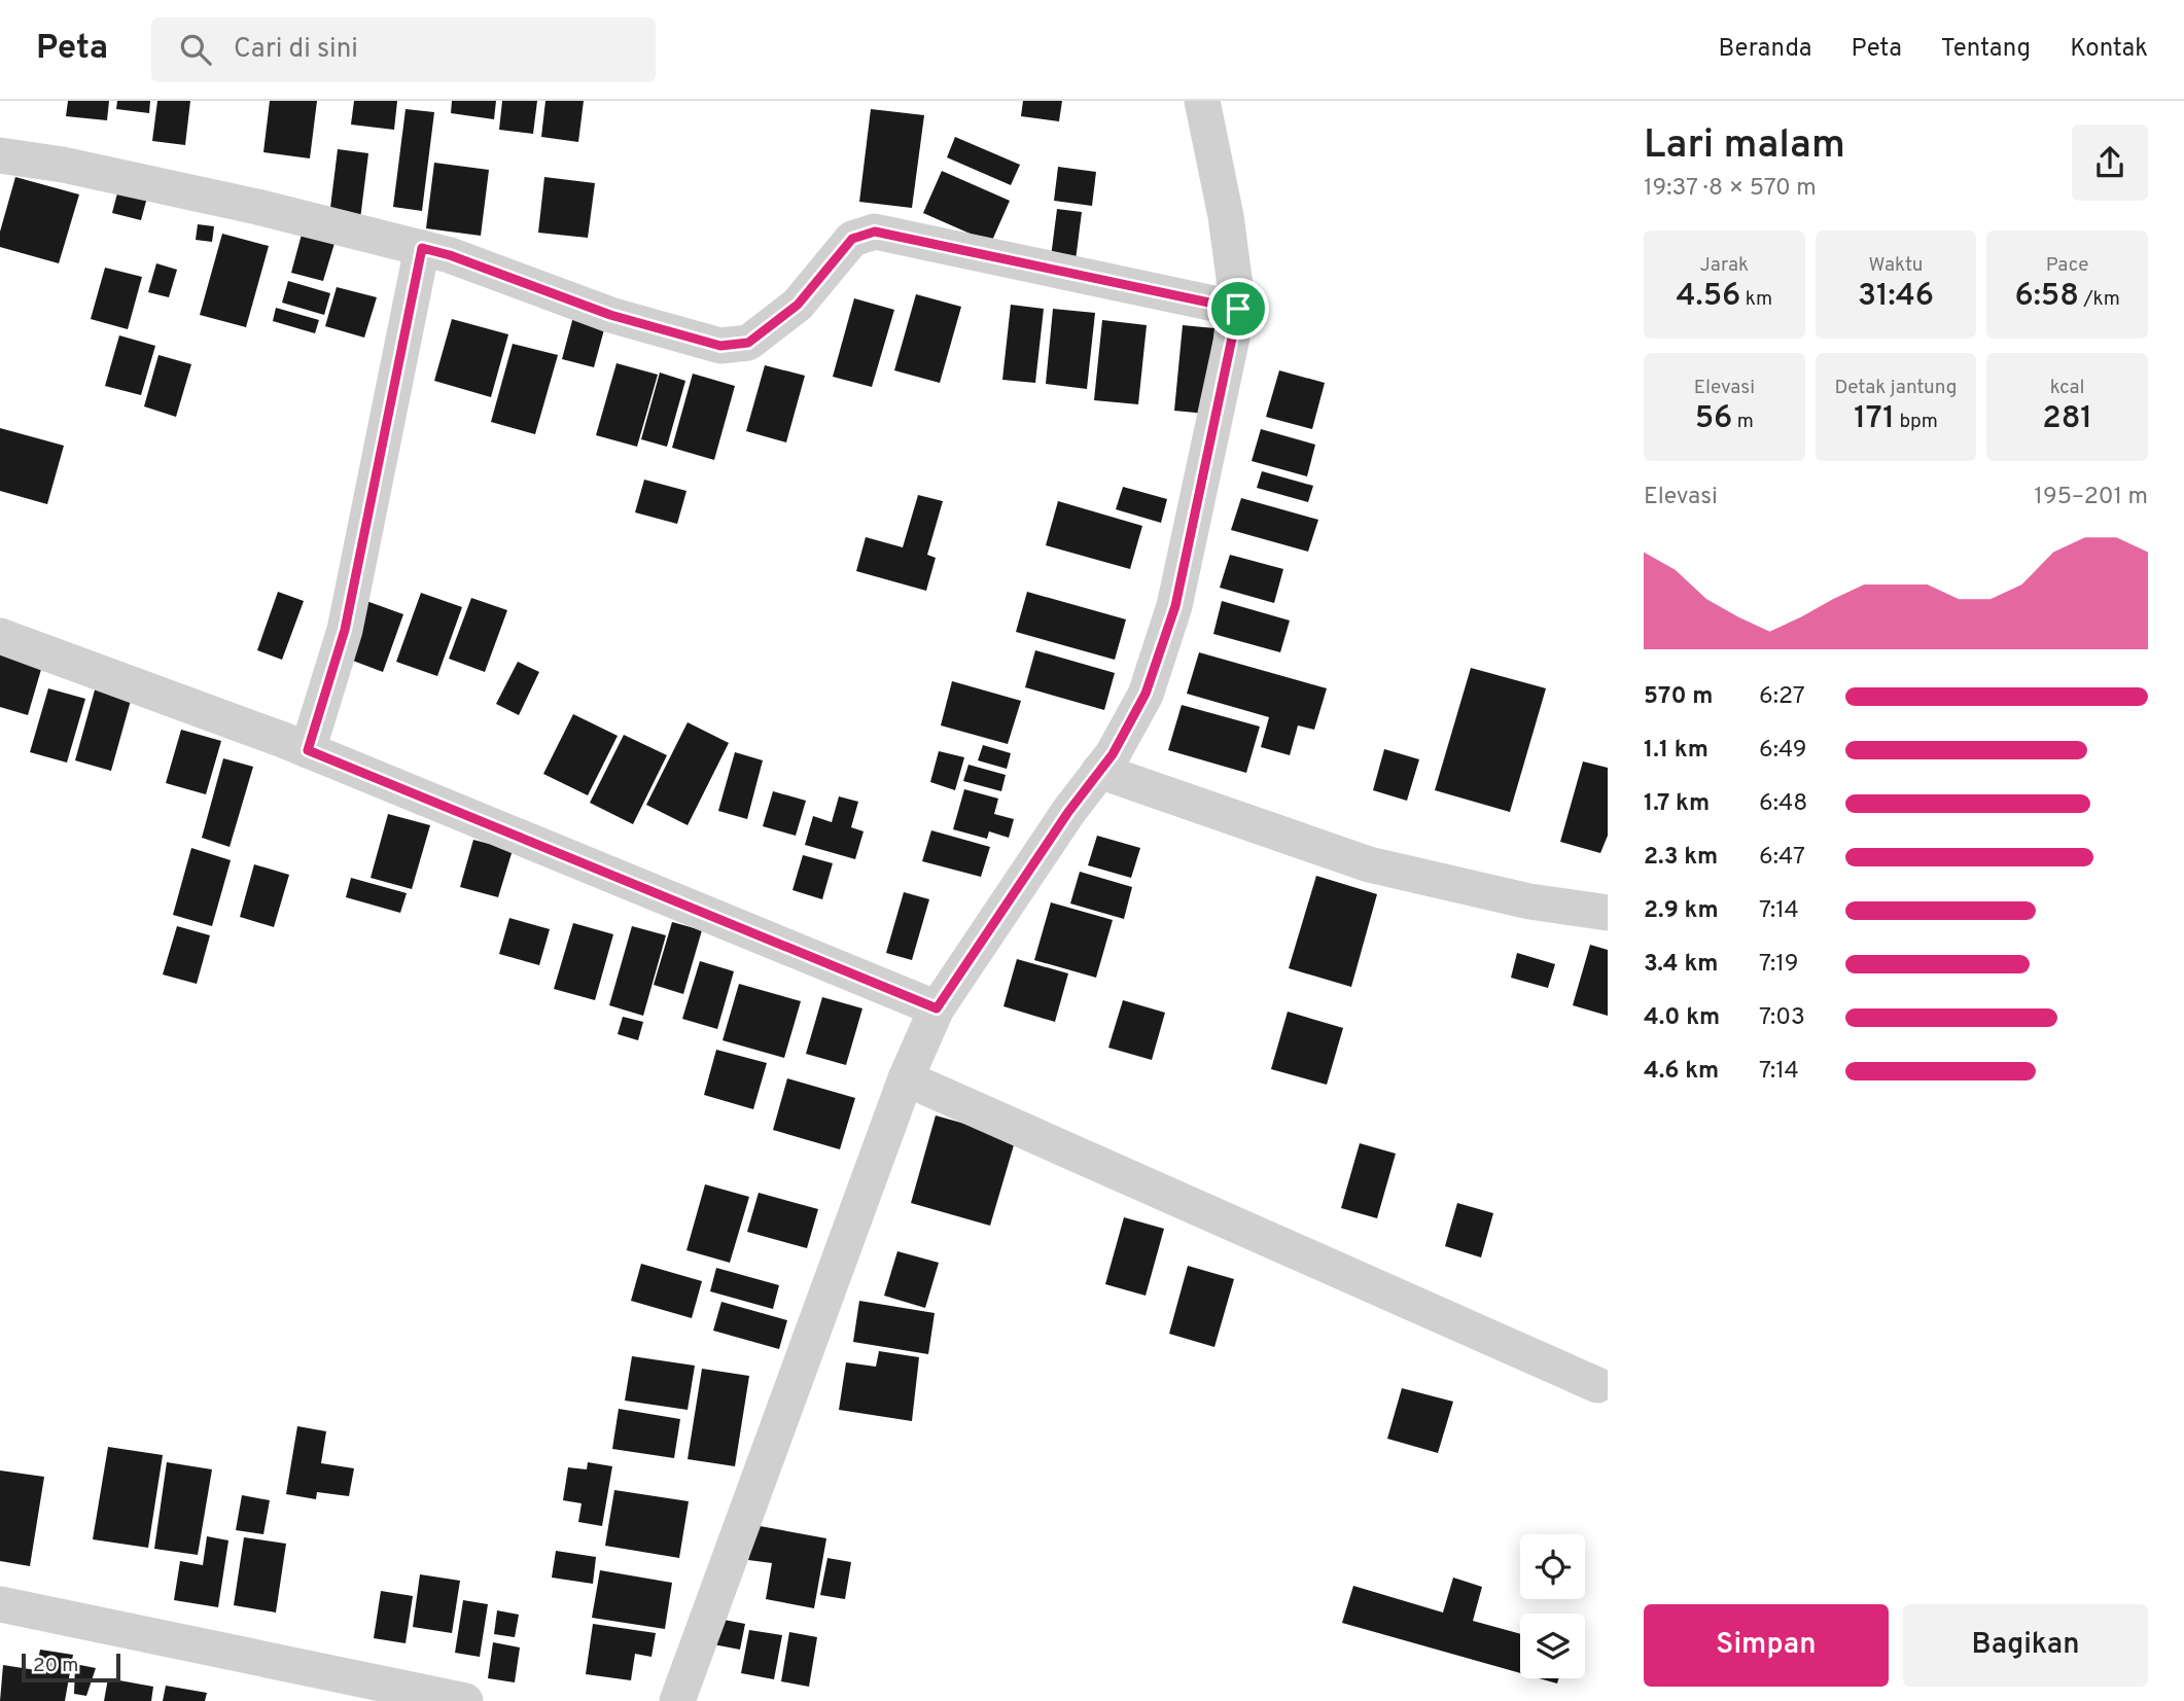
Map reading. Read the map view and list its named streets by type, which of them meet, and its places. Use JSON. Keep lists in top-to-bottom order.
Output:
{
  "scale_bar": "20 m",
  "page": {
    "header": "Peta",
    "search": "Cari di sini",
    "nav": [
      "Beranda",
      "Peta",
      "Tentang",
      "Kontak"
    ],
    "heading": ["Lari malam", "19:37 · 8 × 570 m"],
    "stats": [
      ["Jarak", "4.56 km"],
      ["Waktu", "31:46"],
      ["Pace", "6:58 /km"],
      ["Elevasi", "56 m"],
      ["Detak jantung", "171 bpm"],
      ["kcal", "281"]
    ],
    "chart": ["Elevasi", "195–201 m"],
    "list": [
      {
        "name": "570 m",
        "note": "6:27"
      },
      {
        "name": "1.1 km",
        "note": "6:49"
      },
      {
        "name": "1.7 km",
        "note": "6:48"
      },
      {
        "name": "2.3 km",
        "note": "6:47"
      },
      {
        "name": "2.9 km",
        "note": "7:14"
      },
      {
        "name": "3.4 km",
        "note": "7:19"
      },
      {
        "name": "4.0 km",
        "note": "7:03"
      },
      {
        "name": "4.6 km",
        "note": "7:14"
      }
    ],
    "buttons": ["Simpan", "Bagikan"],
    "scale": "20 m"
  }
}
